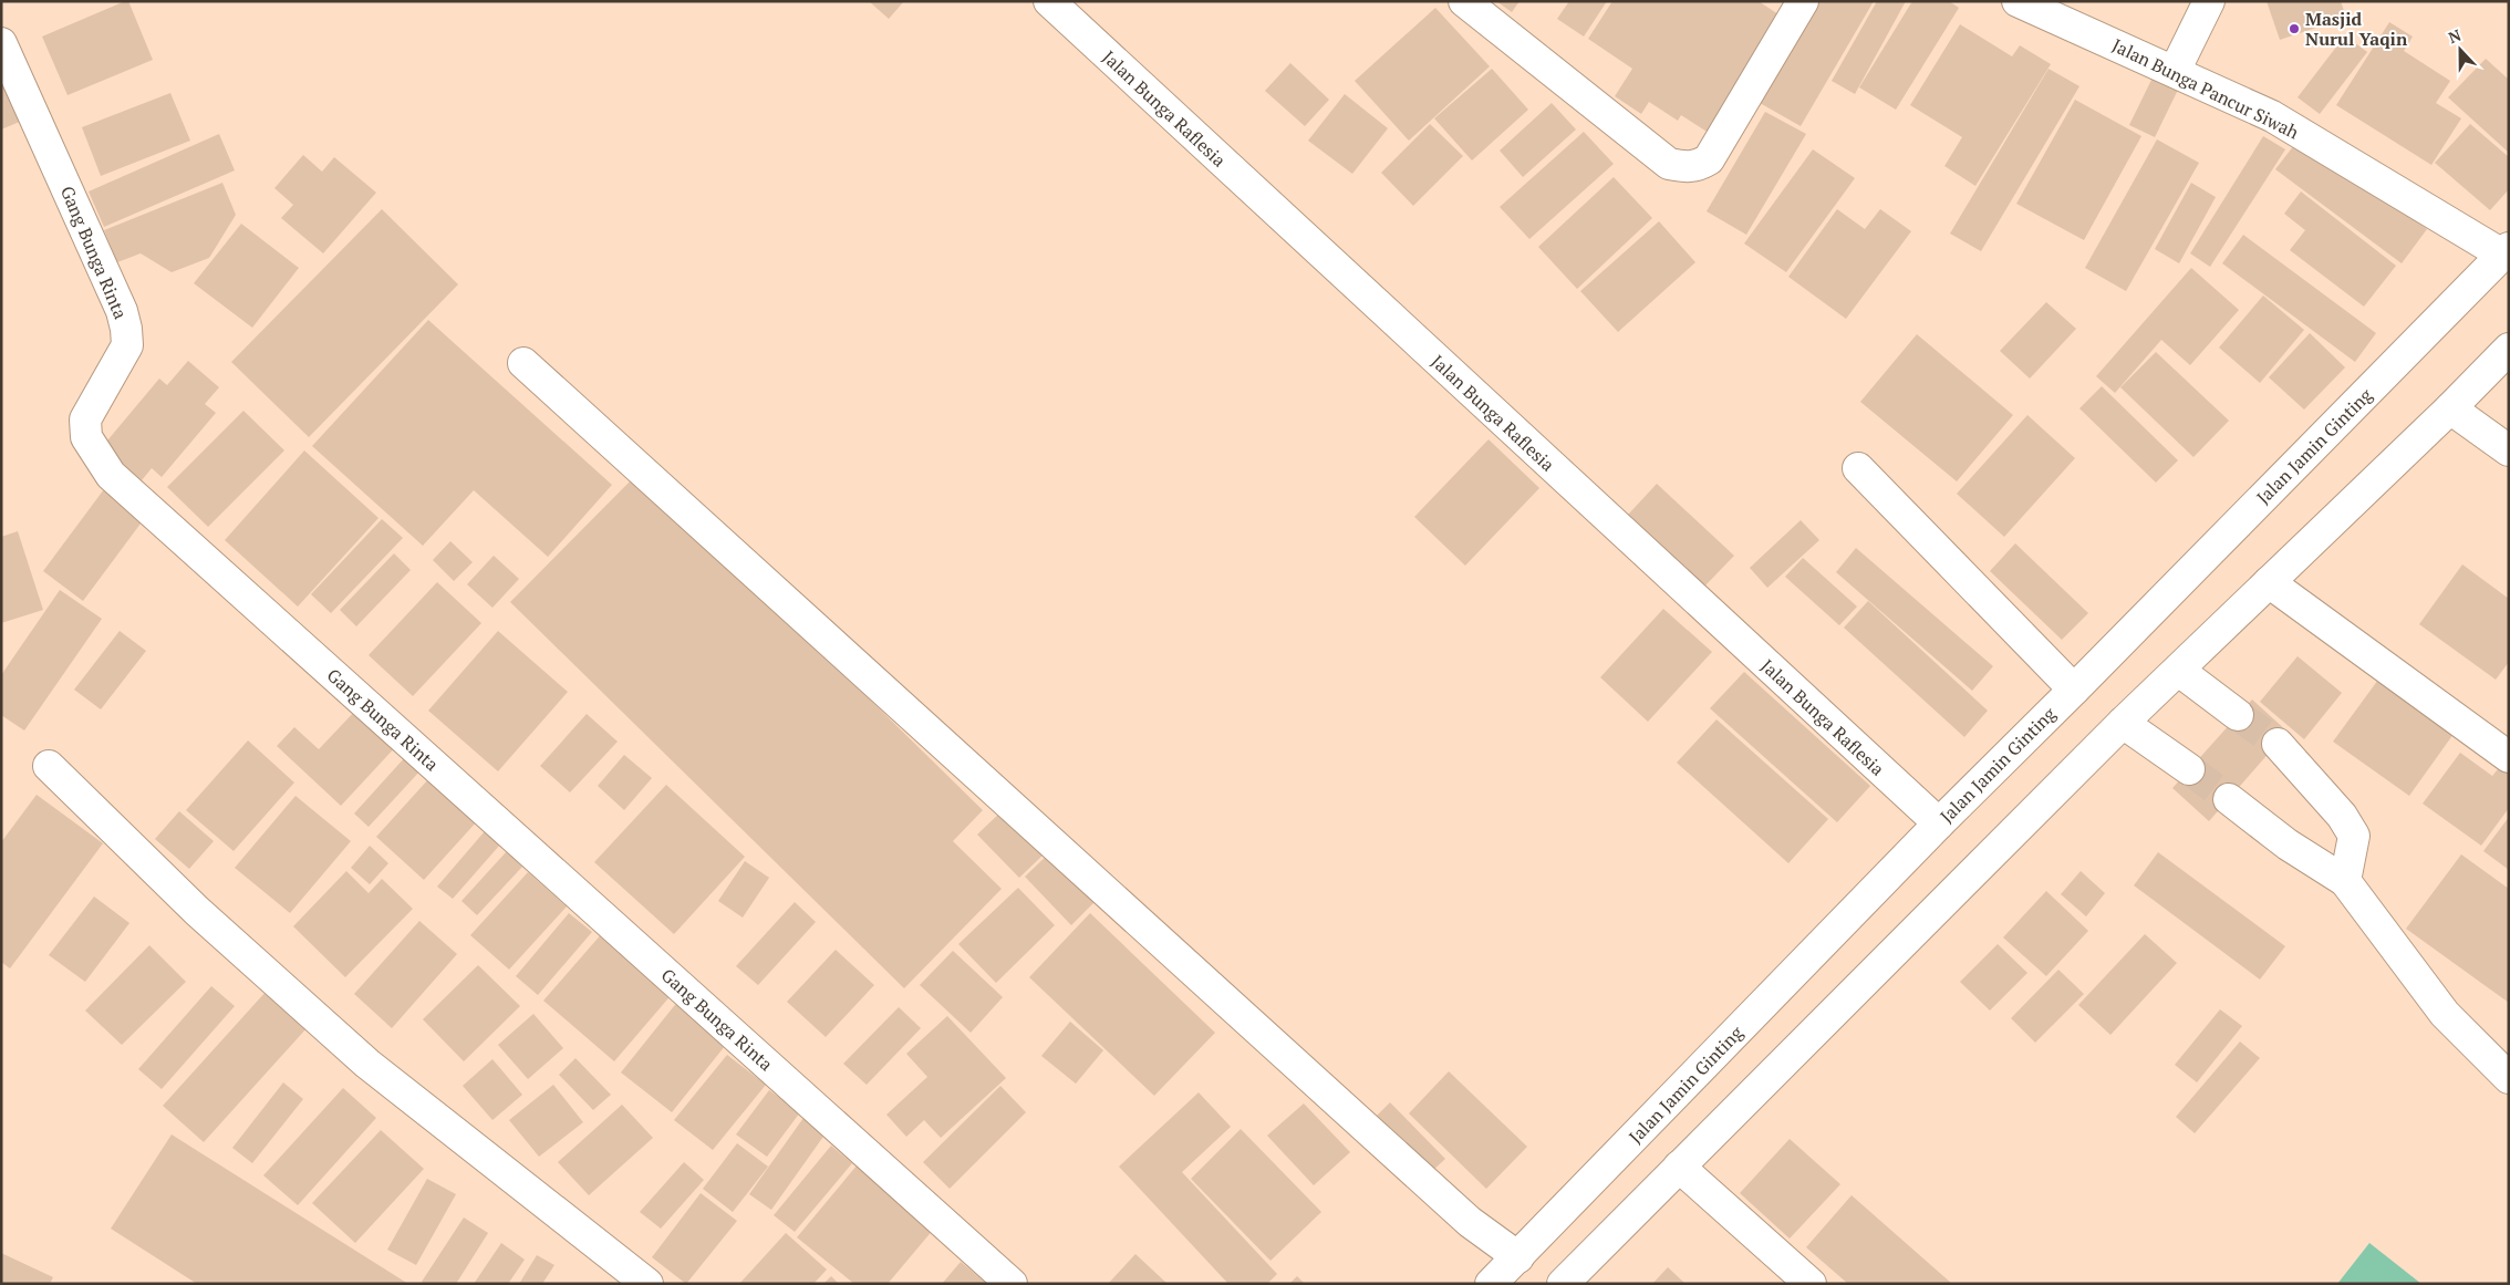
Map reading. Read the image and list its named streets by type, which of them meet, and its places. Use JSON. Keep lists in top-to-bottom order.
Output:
{
  "streets": {
    "main road": [
      "Jalan Bunga Pancur Siwah",
      "Jalan Bunga Raflesia",
      "Gang Bunga Rinta",
      "Jalan Jamin Ginting"
    ]
  },
  "crossings": [
    ["Jalan Bunga Pancur Siwah", "Jalan Jamin Ginting"],
    ["Jalan Bunga Raflesia", "Jalan Jamin Ginting"]
  ],
  "places": ["Masjid Nurul Yaqin"],
  "north": "top"
}
